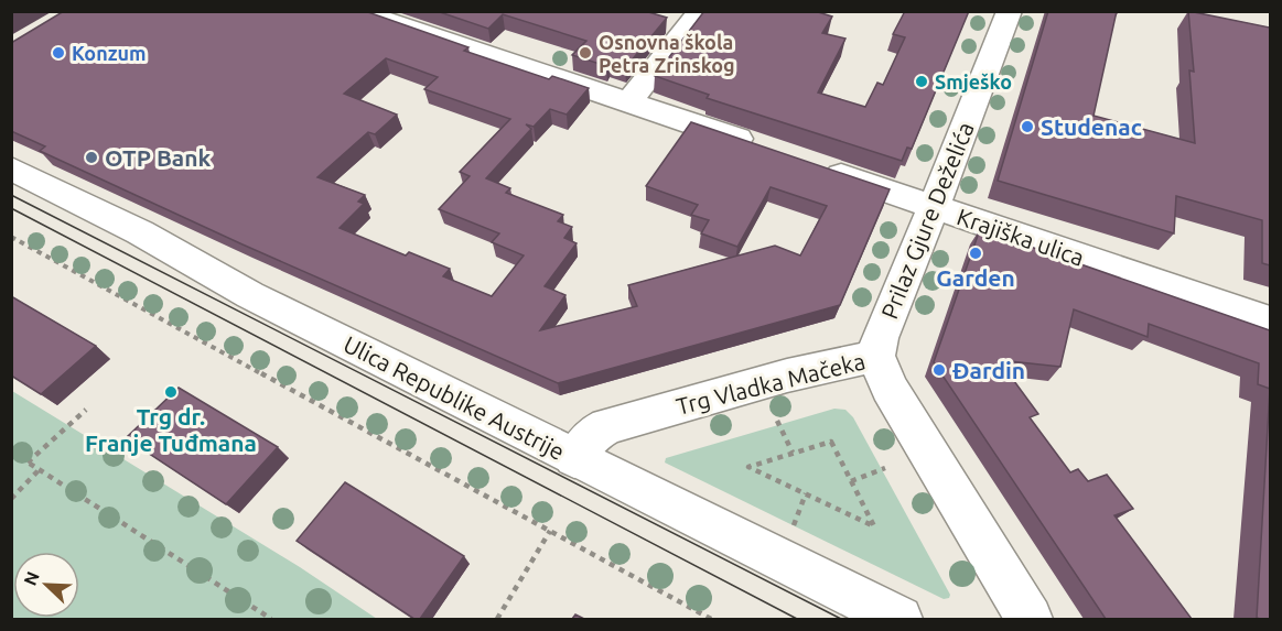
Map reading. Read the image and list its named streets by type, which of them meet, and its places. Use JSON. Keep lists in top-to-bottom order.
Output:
{
  "streets": {
    "street": [
      "Prilaz Gjure Deželića",
      "Krajiška ulica",
      "Trg Vladka Mačeka",
      "Ulica Republike Austrije"
    ]
  },
  "crossings": [
    ["Prilaz Gjure Deželića", "Krajiška ulica"],
    ["Prilaz Gjure Deželića", "Trg Vladka Mačeka"],
    ["Trg Vladka Mačeka", "Ulica Republike Austrije"]
  ],
  "places": [
    "Konzum",
    "Osnovna škola Petra Zrinskog",
    "Smješko",
    "Studenac",
    "OTP Bank",
    "Garden",
    "Đardin",
    "Trg dr. Franje Tuđmana"
  ],
  "north": "top left"
}
